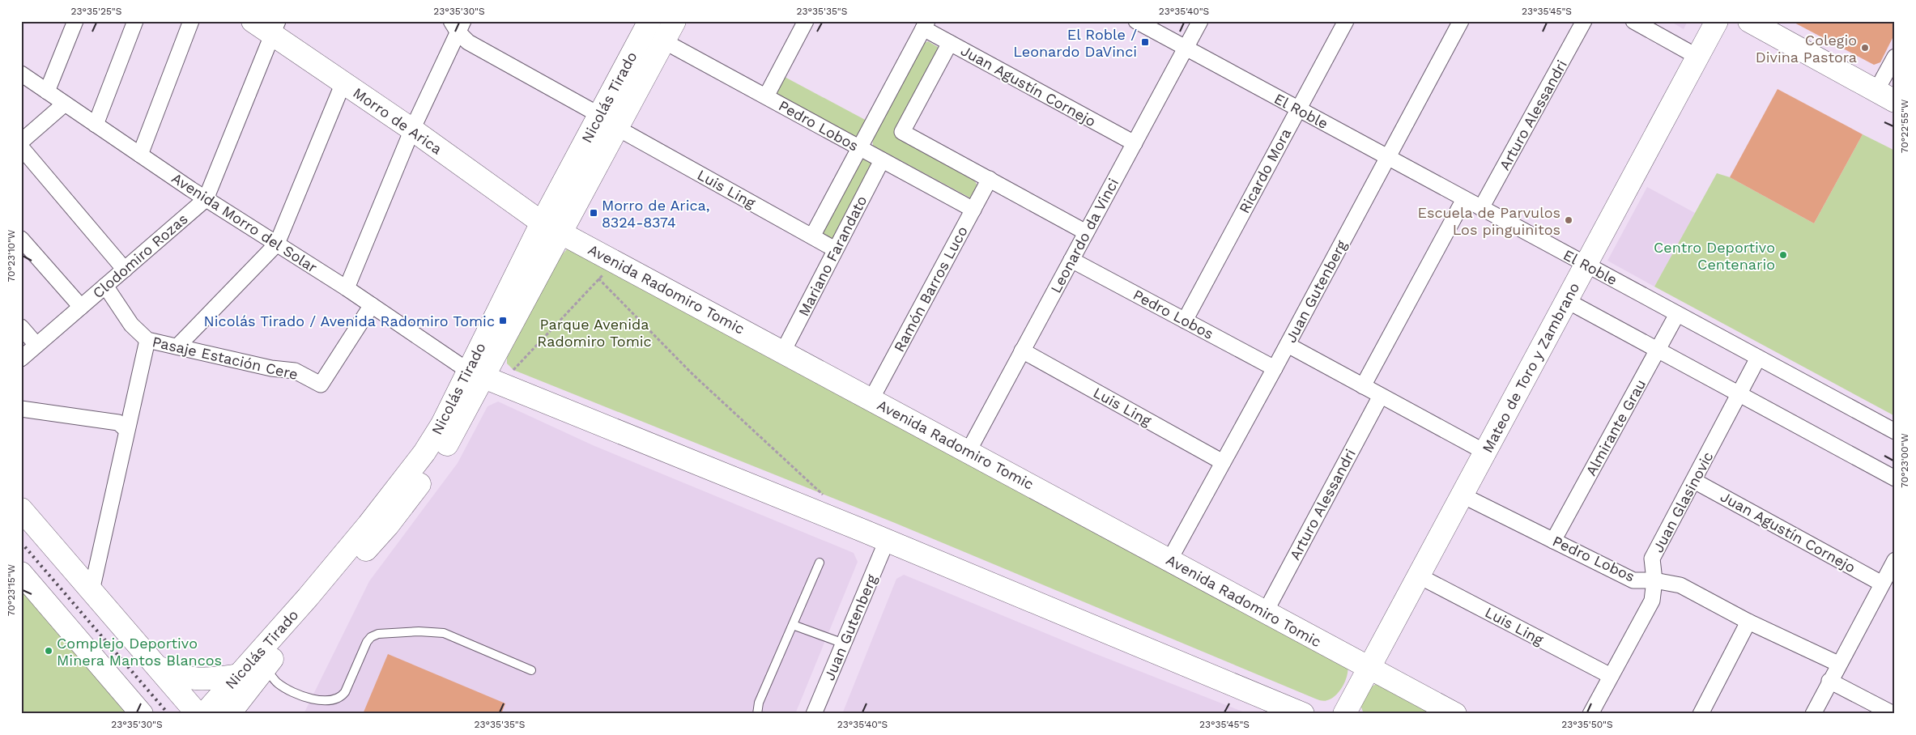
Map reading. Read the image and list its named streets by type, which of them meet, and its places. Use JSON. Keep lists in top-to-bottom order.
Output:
{
  "streets": {
    "street": [
      "Juan Agustín Cornejo",
      "Nicolás Tirado",
      "El Roble",
      "Arturo Alessandri",
      "Morro de Arica",
      "Pedro Lobos",
      "Ricardo Mora",
      "Luis Ling",
      "Avenida Morro del Solar",
      "Leonardo da Vinci",
      "Clodomiro Rozas",
      "Mariano Farandato",
      "Avenida Radomiro Tomic",
      "Ramón Barros Luco",
      "Juan Gutenberg",
      "Pasaje Estación Cere",
      "Mateo de Toro y Zambrano",
      "Almirante Grau",
      "Juan Glasinovic"
    ]
  },
  "crossings": [
    ["Juan Agustín Cornejo", "Leonardo da Vinci"],
    ["Juan Agustín Cornejo", "Mariano Farandato"],
    ["Juan Agustín Cornejo", "Juan Glasinovic"],
    ["Nicolás Tirado", "Morro de Arica"],
    ["Nicolás Tirado", "Pedro Lobos"],
    ["Nicolás Tirado", "Luis Ling"],
    ["Nicolás Tirado", "Avenida Morro del Solar"],
    ["Nicolás Tirado", "Avenida Radomiro Tomic"],
    ["El Roble", "Arturo Alessandri"],
    ["El Roble", "Ricardo Mora"],
    ["El Roble", "Leonardo da Vinci"],
    ["El Roble", "Juan Gutenberg"],
    ["El Roble", "Mateo de Toro y Zambrano"],
    ["El Roble", "Almirante Grau"],
    ["El Roble", "Juan Glasinovic"],
    ["Arturo Alessandri", "Avenida Radomiro Tomic"],
    ["Morro de Arica", "Clodomiro Rozas"],
    ["Morro de Arica", "Avenida Radomiro Tomic"],
    ["Pedro Lobos", "Ricardo Mora"],
    ["Pedro Lobos", "Leonardo da Vinci"],
    ["Pedro Lobos", "Mariano Farandato"],
    ["Pedro Lobos", "Ramón Barros Luco"],
    ["Pedro Lobos", "Juan Gutenberg"],
    ["Pedro Lobos", "Mateo de Toro y Zambrano"],
    ["Pedro Lobos", "Almirante Grau"],
    ["Pedro Lobos", "Juan Glasinovic"],
    ["Luis Ling", "Leonardo da Vinci"],
    ["Luis Ling", "Mariano Farandato"],
    ["Luis Ling", "Juan Gutenberg"],
    ["Luis Ling", "Mateo de Toro y Zambrano"],
    ["Luis Ling", "Juan Glasinovic"],
    ["Avenida Morro del Solar", "Clodomiro Rozas"],
    ["Avenida Morro del Solar", "Pasaje Estación Cere"],
    ["Leonardo da Vinci", "Avenida Radomiro Tomic"],
    ["Clodomiro Rozas", "Pasaje Estación Cere"],
    ["Mariano Farandato", "Avenida Radomiro Tomic"],
    ["Avenida Radomiro Tomic", "Ramón Barros Luco"],
    ["Avenida Radomiro Tomic", "Juan Gutenberg"],
    ["Avenida Radomiro Tomic", "Mateo de Toro y Zambrano"]
  ],
  "parks": ["Parque Avenida Radomiro Tomic"],
  "places": {
    "transit": ["El Roble / Leonardo DaVinci", "Morro de Arica, 8324-8374", "Nicolás Tirado / Avenida Radomiro Tomic"],
    "other": [
      "Colegio Divina Pastora",
      "Escuela de Parvulos Los pinguinitos",
      "Centro Deportivo Centenario",
      "Complejo Deportivo Minera Mantos Blancos"
    ]
  },
  "coordinates": [
    "23°35'25\"S",
    "23°35'30\"S",
    "23°35'35\"S",
    "23°35'40\"S",
    "23°35'45\"S",
    "70°22'55\"W",
    "70°23'10\"W",
    "70°23'00\"W",
    "70°23'15\"W",
    "23°35'50\"S"
  ]
}
